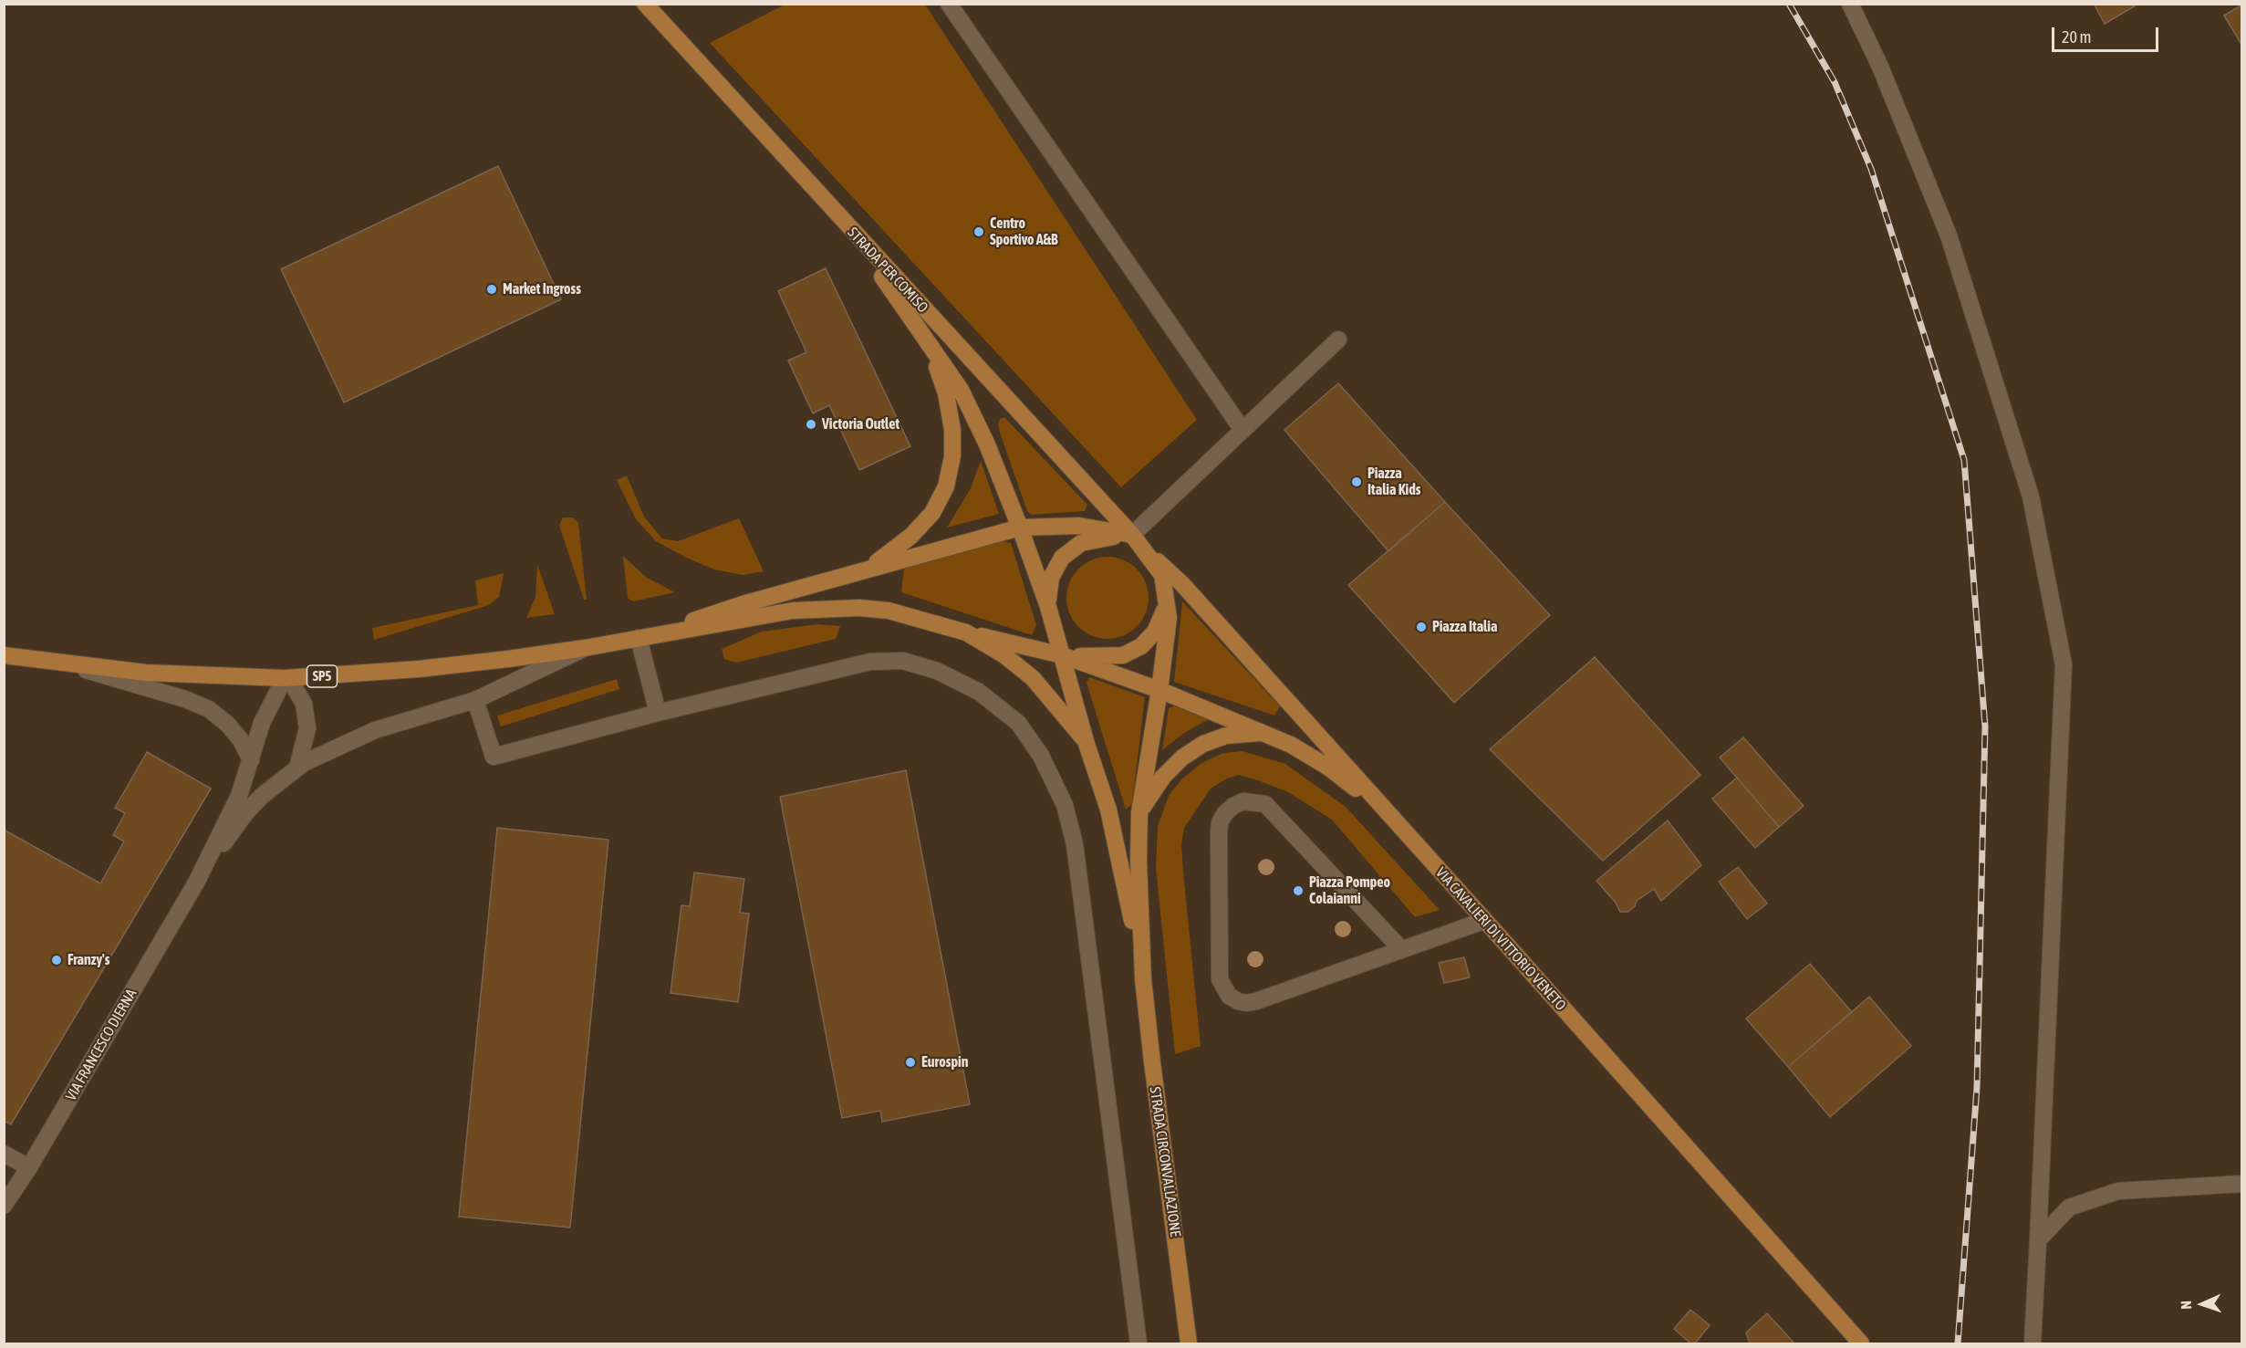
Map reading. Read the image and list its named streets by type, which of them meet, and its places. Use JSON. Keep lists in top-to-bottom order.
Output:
{
  "streets": {
    "main road": [
      "STRADA PER COMISO",
      "SP5",
      "VIA CAVALIERI DI VITTORIO VENETO",
      "STRADA CIRCONVALLAZIONE"
    ],
    "street": ["VIA FRANCESCO DIERNA"]
  },
  "crossings": [
    ["STRADA PER COMISO", "VIA CAVALIERI DI VITTORIO VENETO"]
  ],
  "places": [
    "Centro Sportivo A&B",
    "Market Ingross",
    "Victoria Outlet",
    "Piazza Italia Kids",
    "Piazza Italia",
    "Piazza Pompeo Colaianni",
    "Franzy's",
    "Eurospin"
  ],
  "scale_bar": "20 m",
  "north": "left"
}
